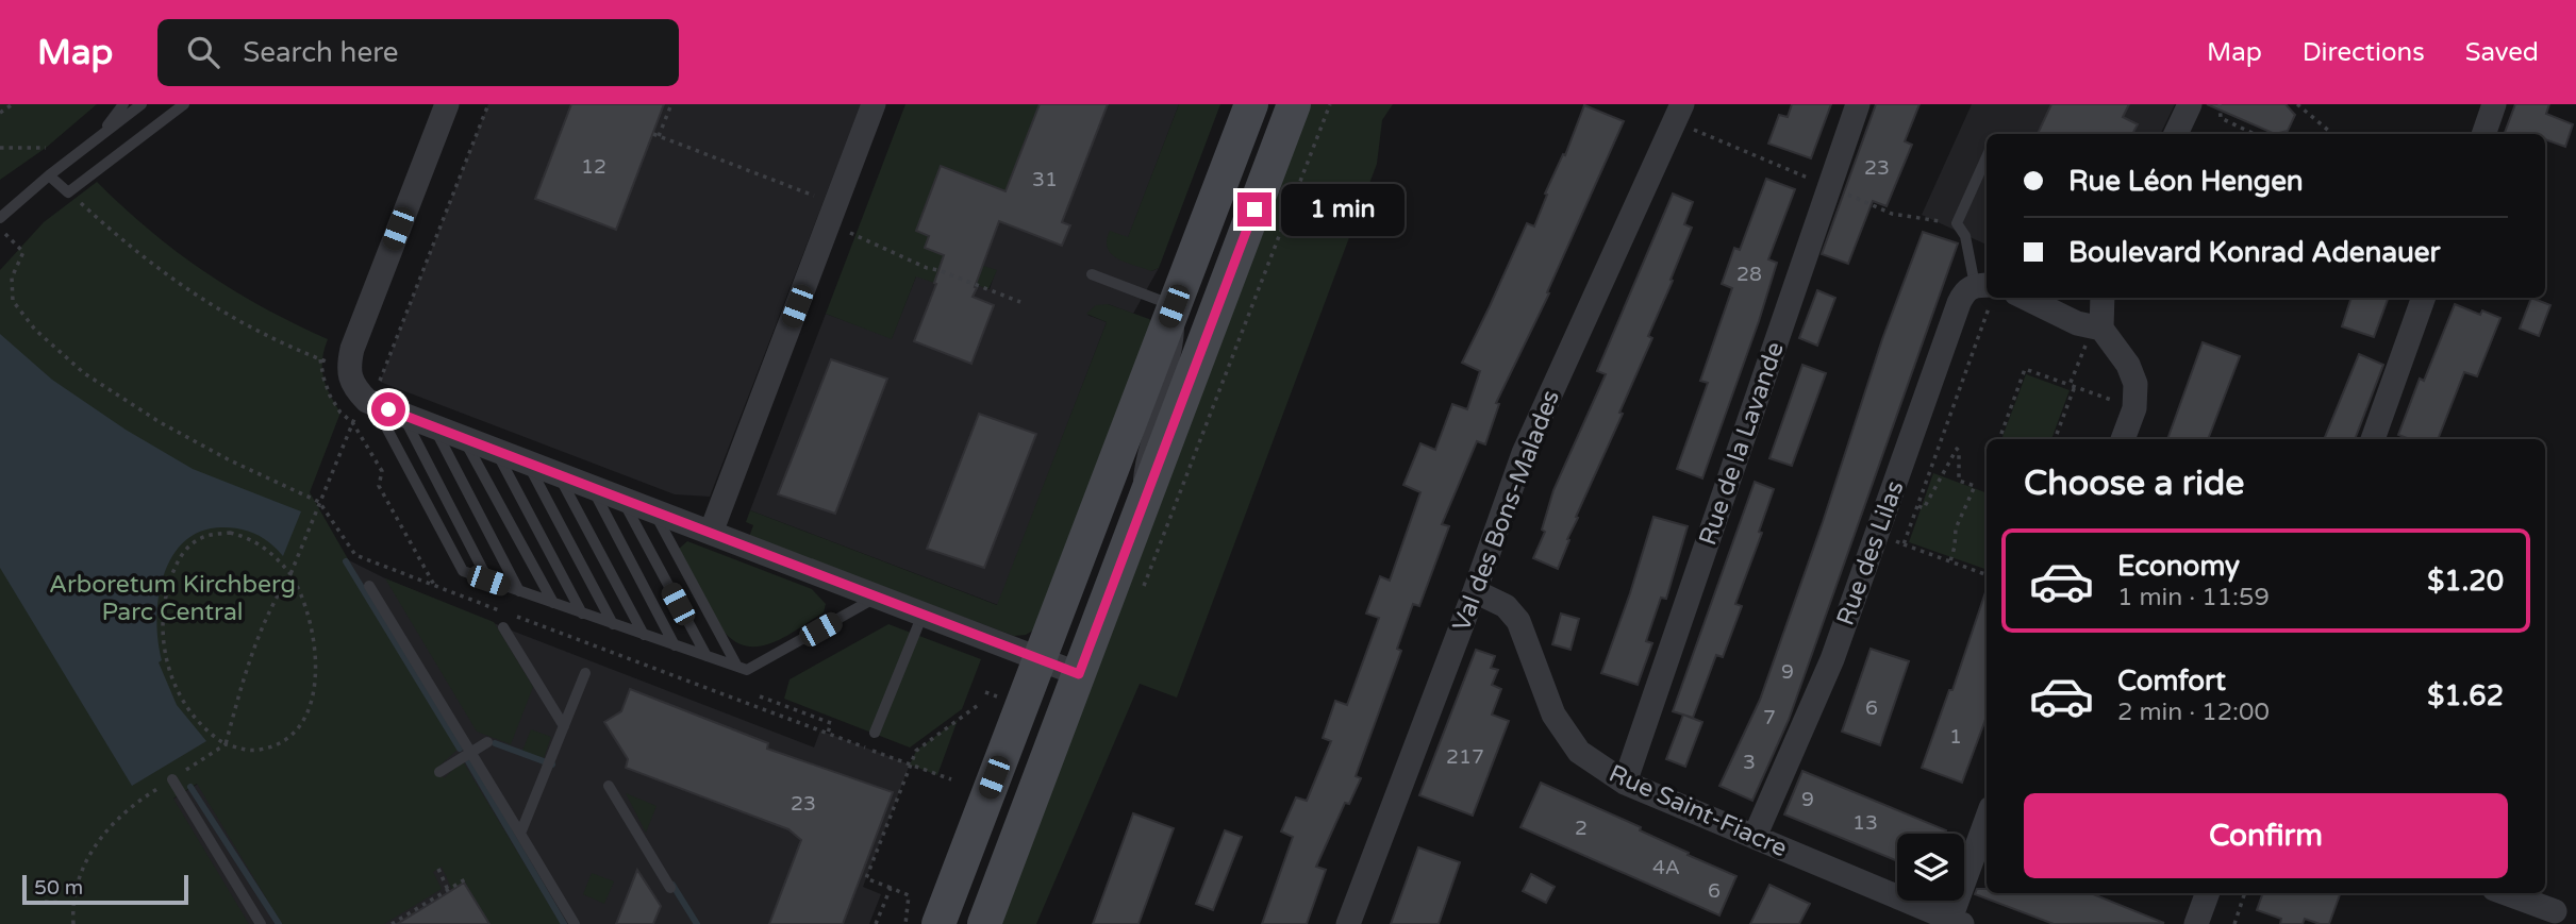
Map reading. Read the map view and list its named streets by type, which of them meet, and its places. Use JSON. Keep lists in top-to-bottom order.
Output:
{
  "streets": {
    "street": [
      "Rue de la Lavande",
      "Val des Bons-Malades",
      "Rue des Lilas",
      "Rue Saint-Fiacre"
    ]
  },
  "crossings": [
    ["Rue de la Lavande", "Rue Saint-Fiacre"],
    ["Val des Bons-Malades", "Rue Saint-Fiacre"],
    ["Rue des Lilas", "Rue Saint-Fiacre"]
  ],
  "parks": ["Arboretum Kirchberg Parc Central"],
  "house_numbers": [
    "12",
    "23",
    "31",
    "28",
    "9",
    "6",
    "7",
    "1",
    "217",
    "3",
    "9",
    "23",
    "13",
    "2",
    "4A",
    "6"
  ],
  "scale_bar": "50 m",
  "page": {
    "header": "Map",
    "search": "Search here",
    "nav": ["Map", "Directions", "Saved"],
    "banner": ["Rue Léon Hengen", "Boulevard Konrad Adenauer"],
    "bubble": "1 min",
    "heading": "Choose a ride",
    "list": [
      {
        "name": "Economy",
        "note": "1 min · 11:59",
        "value": "$1.20"
      },
      {
        "name": "Comfort",
        "note": "2 min · 12:00",
        "value": "$1.62"
      }
    ],
    "buttons": "Confirm",
    "scale": "50 m"
  }
}
